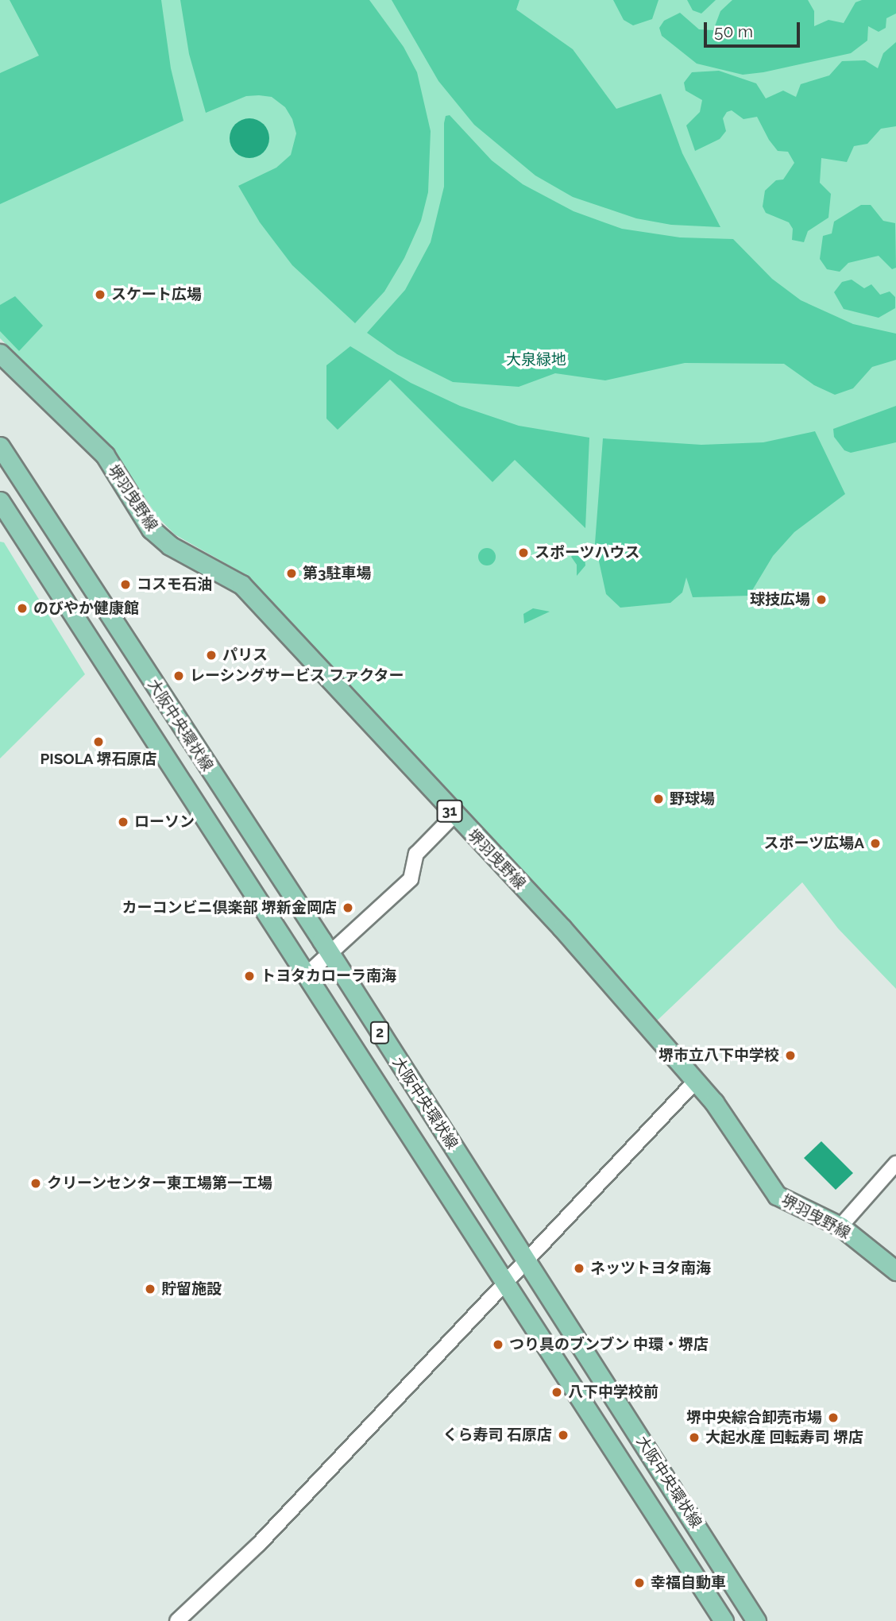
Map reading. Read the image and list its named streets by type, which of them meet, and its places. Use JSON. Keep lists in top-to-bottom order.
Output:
{
  "streets": {
    "main road": [
      "堺羽曳野線",
      "大阪中央環状線",
      "31",
      "2"
    ]
  },
  "parks": ["大泉緑地"],
  "places": [
    "スケート広場",
    "スポーツハウス",
    "第3駐車場",
    "コスモ石油",
    "球技広場",
    "のびやか健康館",
    "パリス",
    "レーシングサービス ファクター",
    "PISOLA 堺石原店",
    "野球場",
    "ローソン",
    "スポーツ広場A",
    "カーコンビニ倶楽部 堺新金岡店",
    "トヨタカローラ南海",
    "堺市立八下中学校",
    "クリーンセンター東工場第一工場",
    "ネッツトヨタ南海",
    "貯留施設",
    "つり具のブンブン 中環・堺店",
    "八下中学校前",
    "堺中央綜合卸売市場",
    "くら寿司 石原店",
    "大起水産 回転寿司 堺店",
    "幸福自動車"
  ],
  "scale_bar": "50 m"
}
